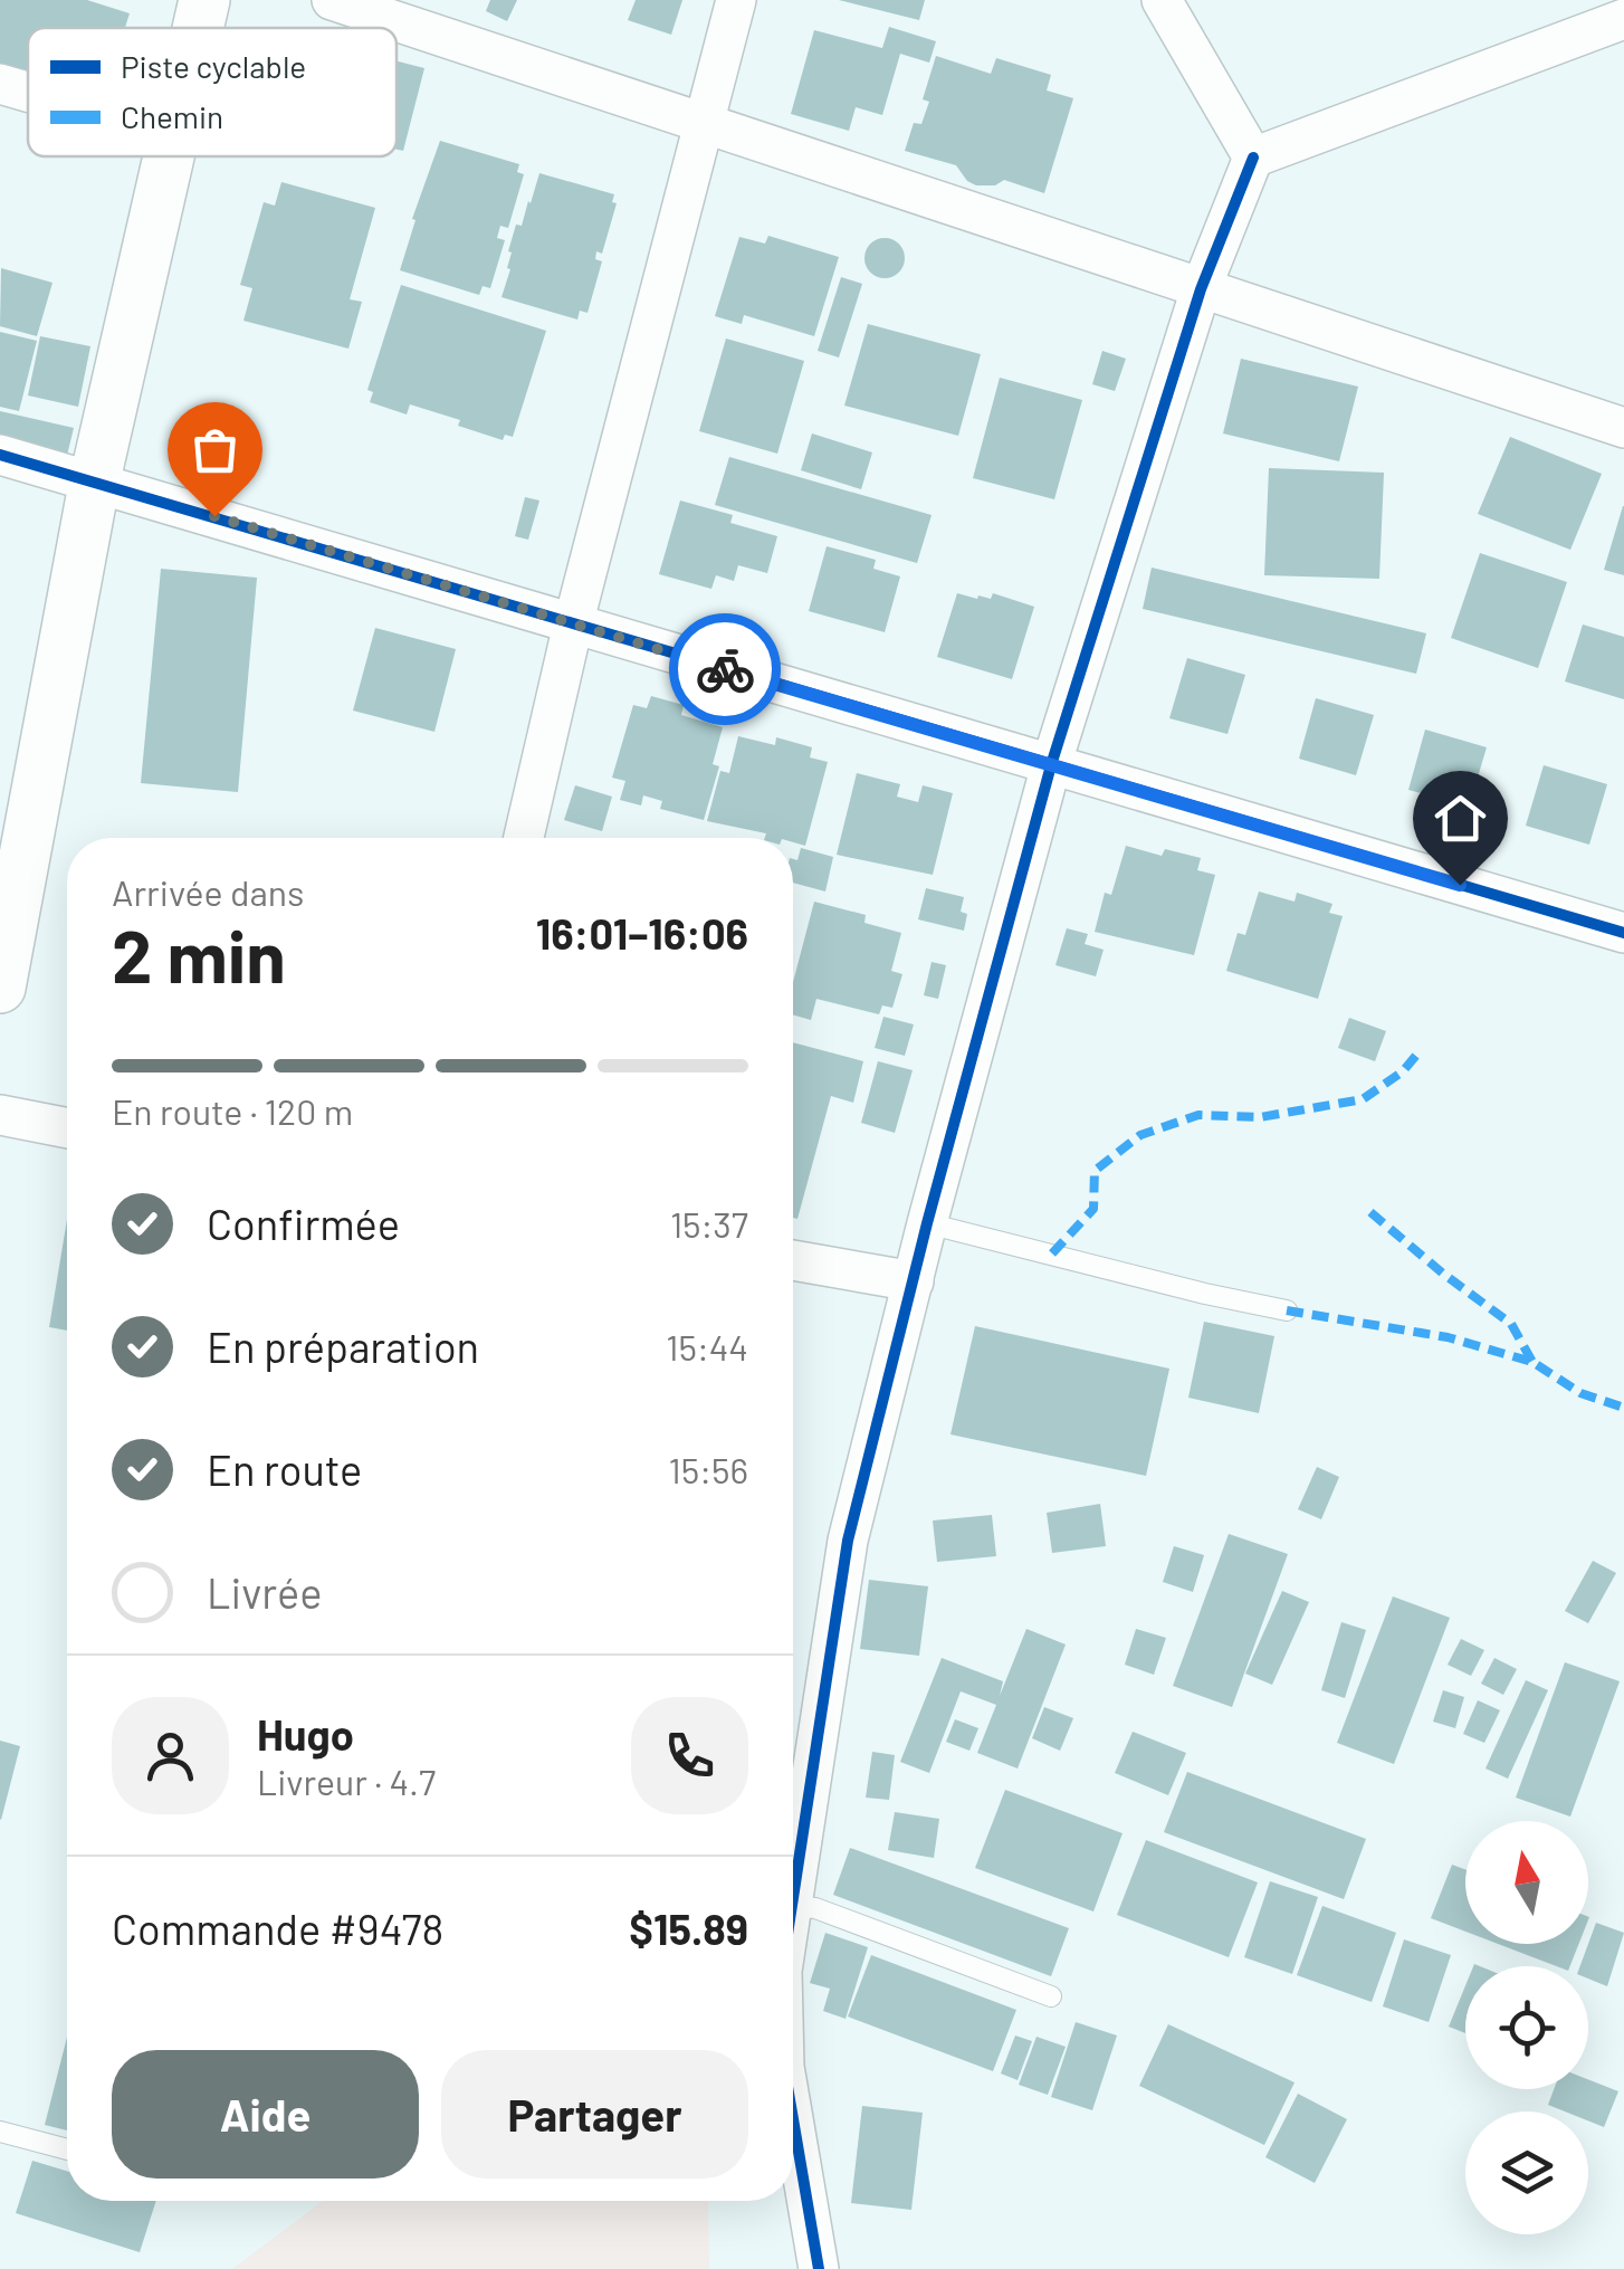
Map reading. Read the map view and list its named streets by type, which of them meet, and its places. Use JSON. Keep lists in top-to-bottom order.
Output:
{
  "legend": ["Piste cyclable", "Chemin"],
  "north": "top",
  "page": {
    "heading": ["2 min", "Arrivée dans", "16:01–16:06"],
    "panel": [
      "Hugo",
      "Livreur · 4.7",
      "Commande #9478",
      "$15.89"
    ],
    "bar": "En route · 120 m",
    "list": [
      ["Confirmée", "15:37"],
      ["En préparation", "15:44"],
      ["En route", "15:56"],
      "Livrée"
    ],
    "buttons": ["Aide", "Partager"]
  }
}
